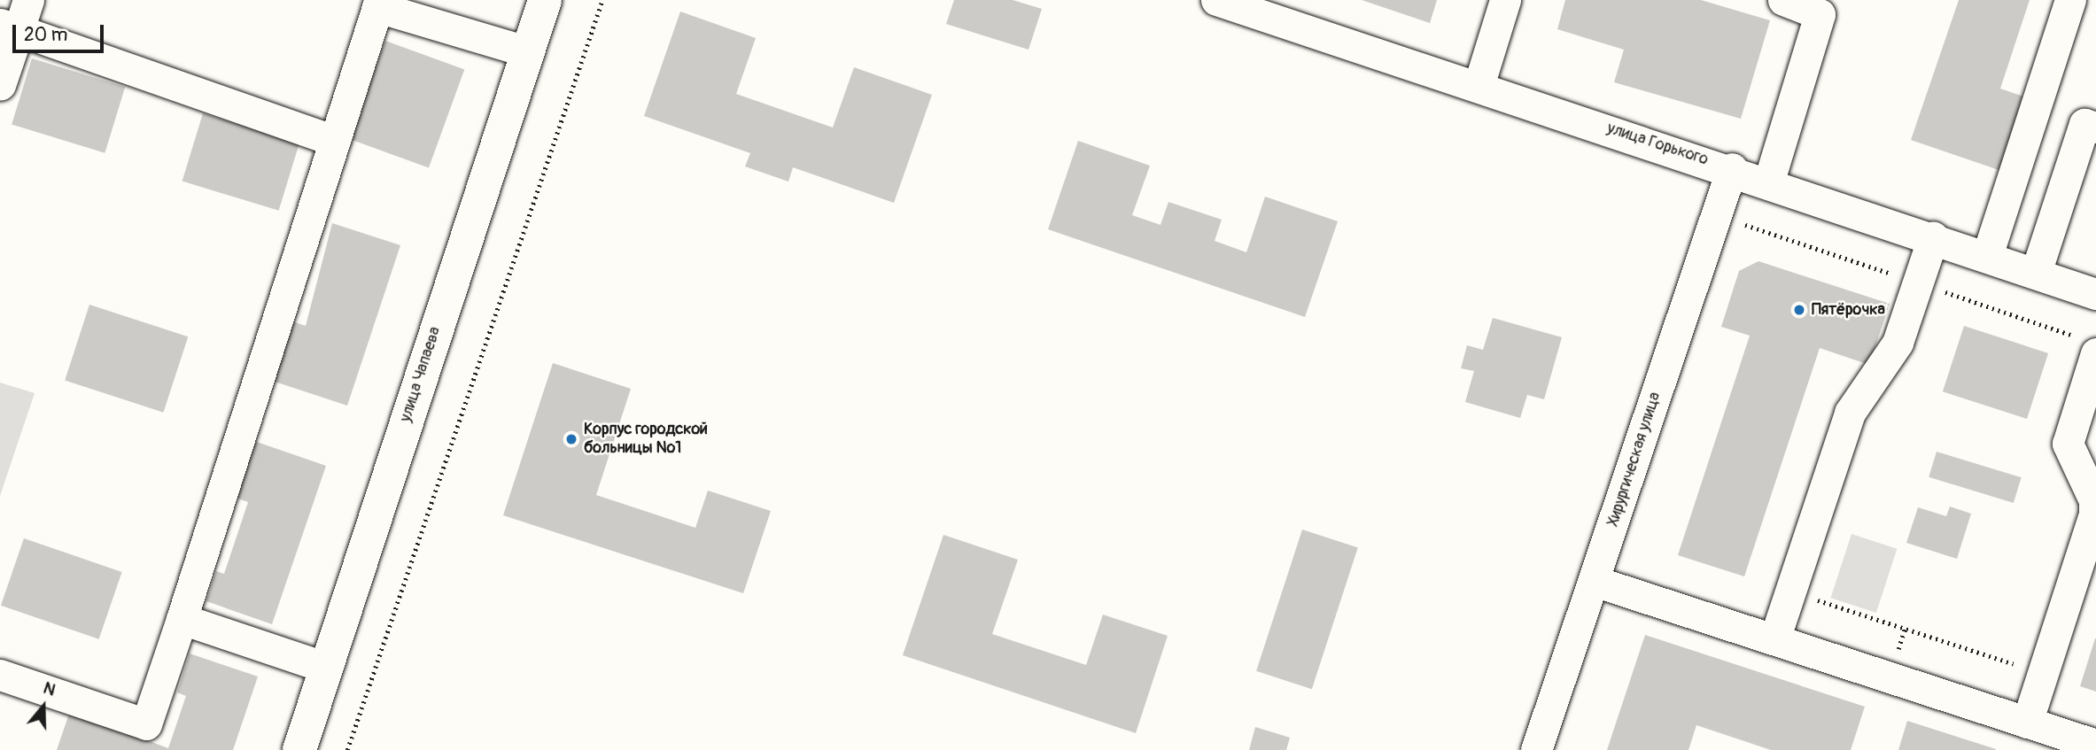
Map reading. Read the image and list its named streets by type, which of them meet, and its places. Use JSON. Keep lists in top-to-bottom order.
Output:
{
  "streets": {
    "main road": ["улица Чапаева"],
    "street": ["улица Горького", "Хирургическая улица"]
  },
  "crossings": [
    ["улица Горького", "Хирургическая улица"]
  ],
  "places": ["Пятёрочка", "Корпус городской больницы №1"],
  "scale_bar": "20 m",
  "north": "top"
}
